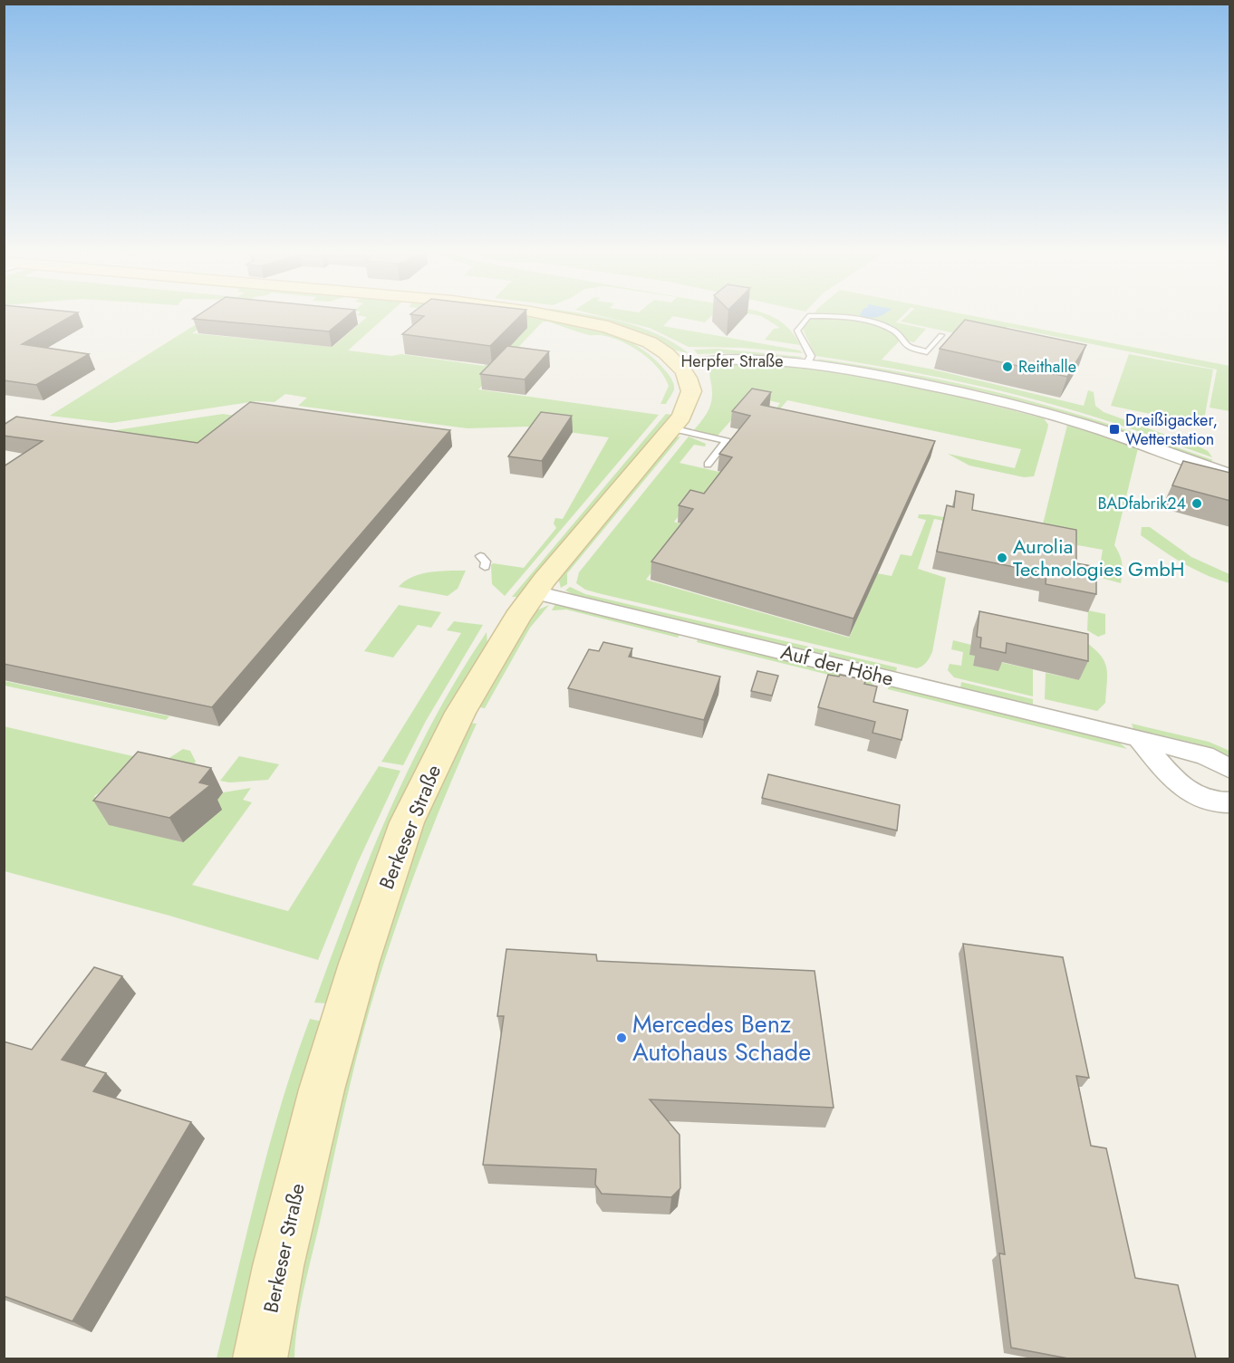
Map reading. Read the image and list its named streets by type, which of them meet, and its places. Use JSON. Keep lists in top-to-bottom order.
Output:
{
  "streets": {
    "main road": ["Herpfer Straße", "Berkeser Straße"],
    "street": ["Auf der Höhe"]
  },
  "crossings": [
    ["Herpfer Straße", "Berkeser Straße"],
    ["Auf der Höhe", "Berkeser Straße"]
  ],
  "places": {
    "other": [
      "Reithalle",
      "BADfabrik24",
      "Aurolia Technologies GmbH",
      "Mercedes Benz Autohaus Schade"
    ],
    "transit": ["Dreißigacker, Wetterstation"]
  }
}
